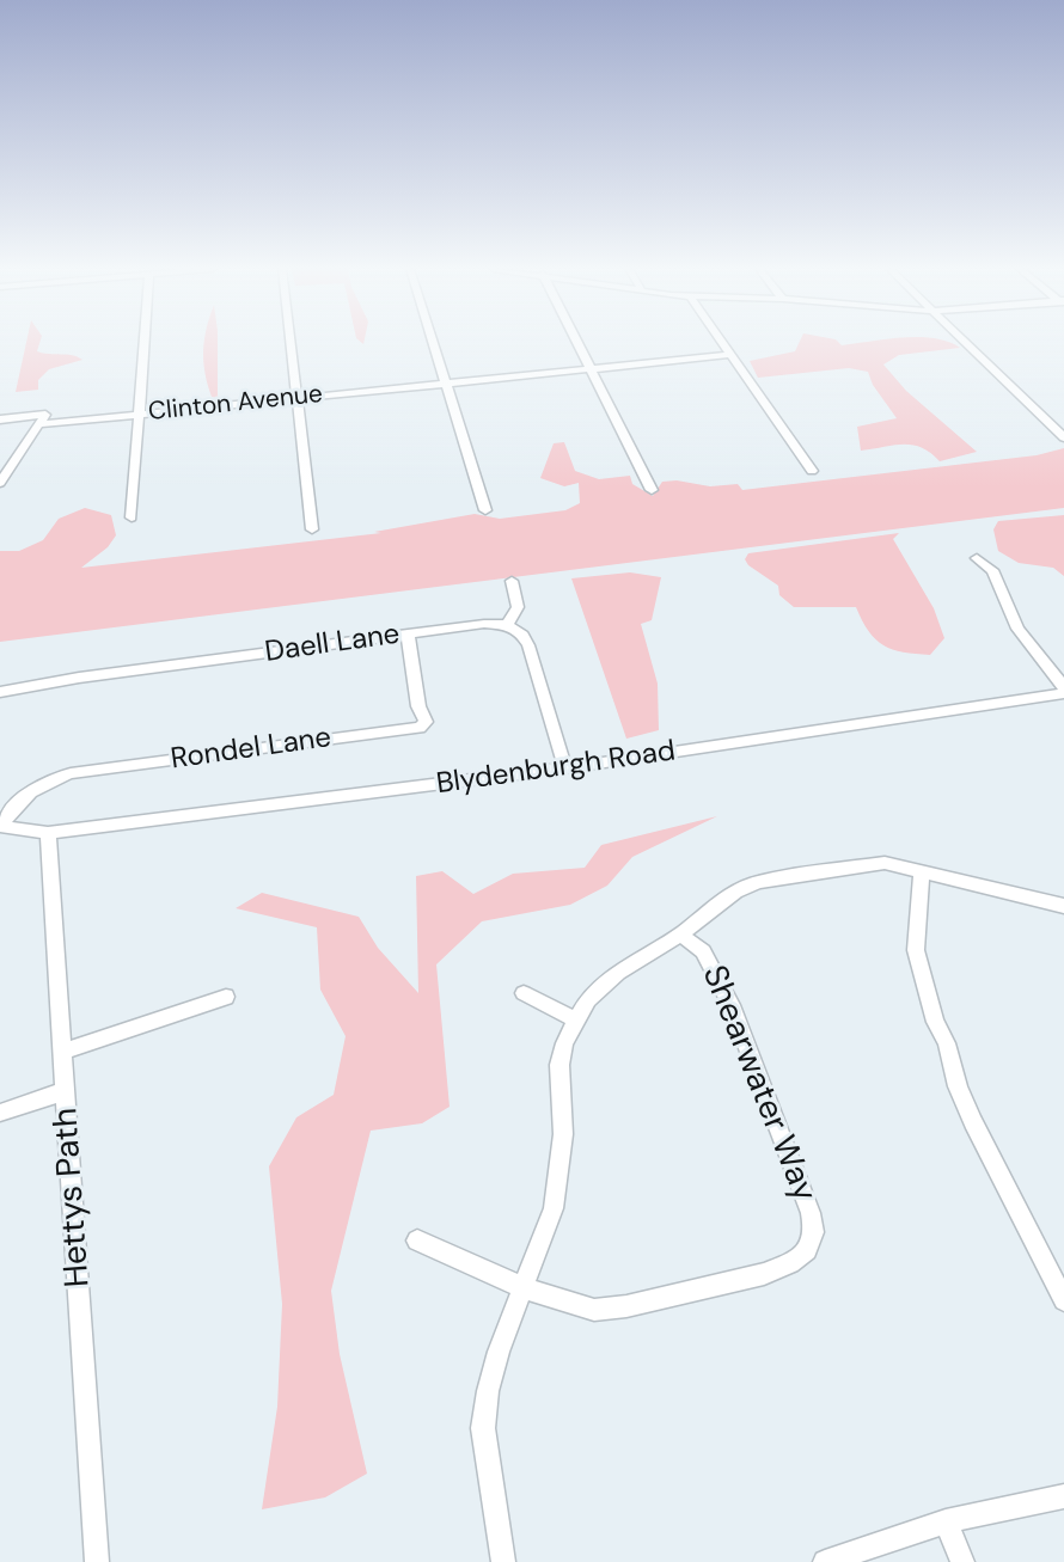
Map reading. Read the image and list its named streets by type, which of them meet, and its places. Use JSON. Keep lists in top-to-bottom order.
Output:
{
  "streets": {
    "street": [
      "Clinton Avenue",
      "Daell Lane",
      "Rondel Lane",
      "Blydenburgh Road",
      "Shearwater Way",
      "Hettys Path"
    ]
  },
  "crossings": [
    ["Daell Lane", "Rondel Lane"],
    ["Rondel Lane", "Blydenburgh Road"],
    ["Blydenburgh Road", "Hettys Path"]
  ]
}
